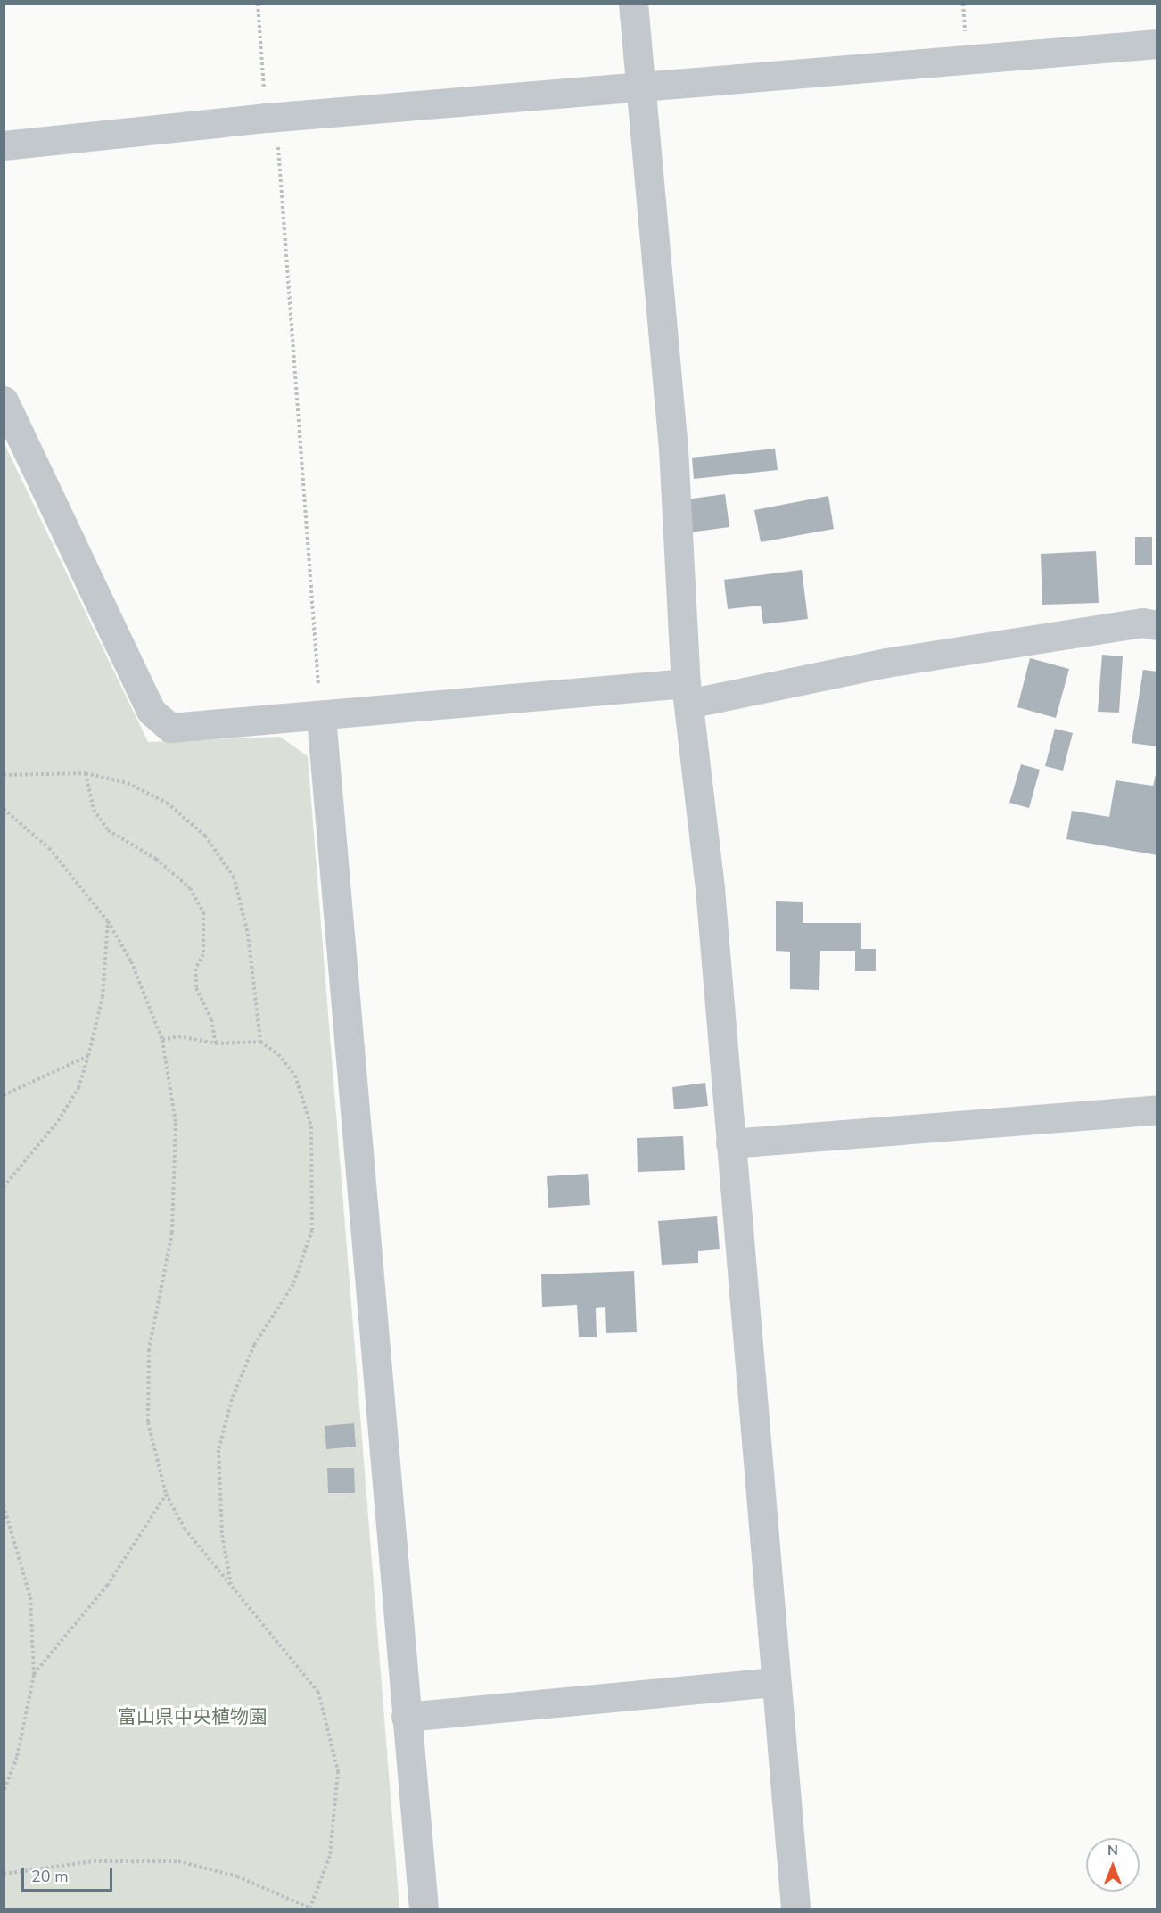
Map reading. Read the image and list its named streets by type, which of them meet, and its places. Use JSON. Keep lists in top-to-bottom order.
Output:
{
  "parks": ["富山県中央植物園"],
  "scale_bar": "20 m",
  "north": "top"
}
